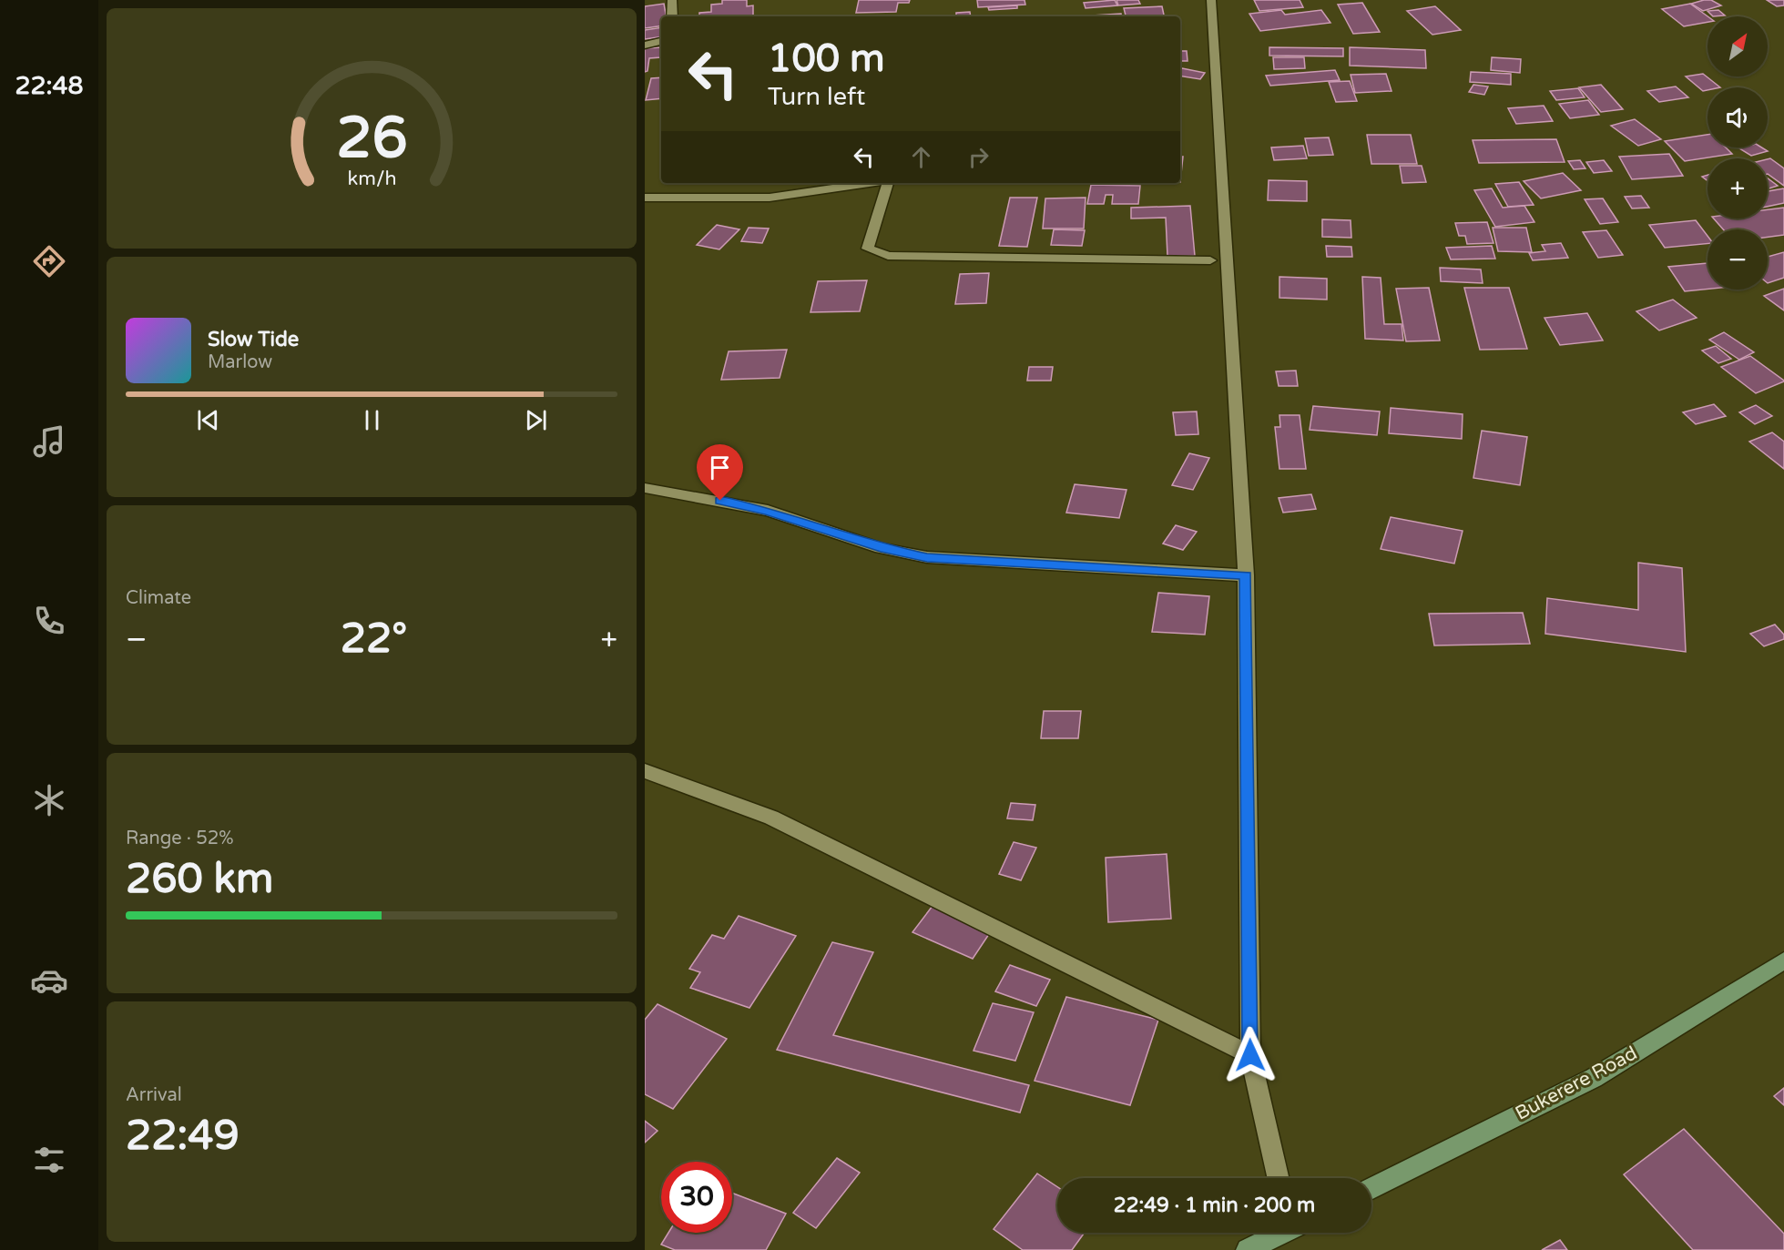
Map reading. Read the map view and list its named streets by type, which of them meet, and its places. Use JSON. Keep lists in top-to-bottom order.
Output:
{
  "streets": {
    "street": ["Bukerere Road"]
  },
  "north": "top right",
  "page": {
    "tabs": "22:48",
    "map_buttons": ["+", "−"],
    "turn": ["100 m", "Turn left"],
    "song": ["Slow Tide", "Marlow"],
    "tile": [
      "Climate",
      ["Range · 52%", "260 km"],
      ["Arrival", "22:49"]
    ],
    "heat": ["−", "22°", "+"],
    "limit": "30",
    "trip": "22:49 · 1 min · 200 m",
    "gauge": ["26", "km/h"]
  }
}
